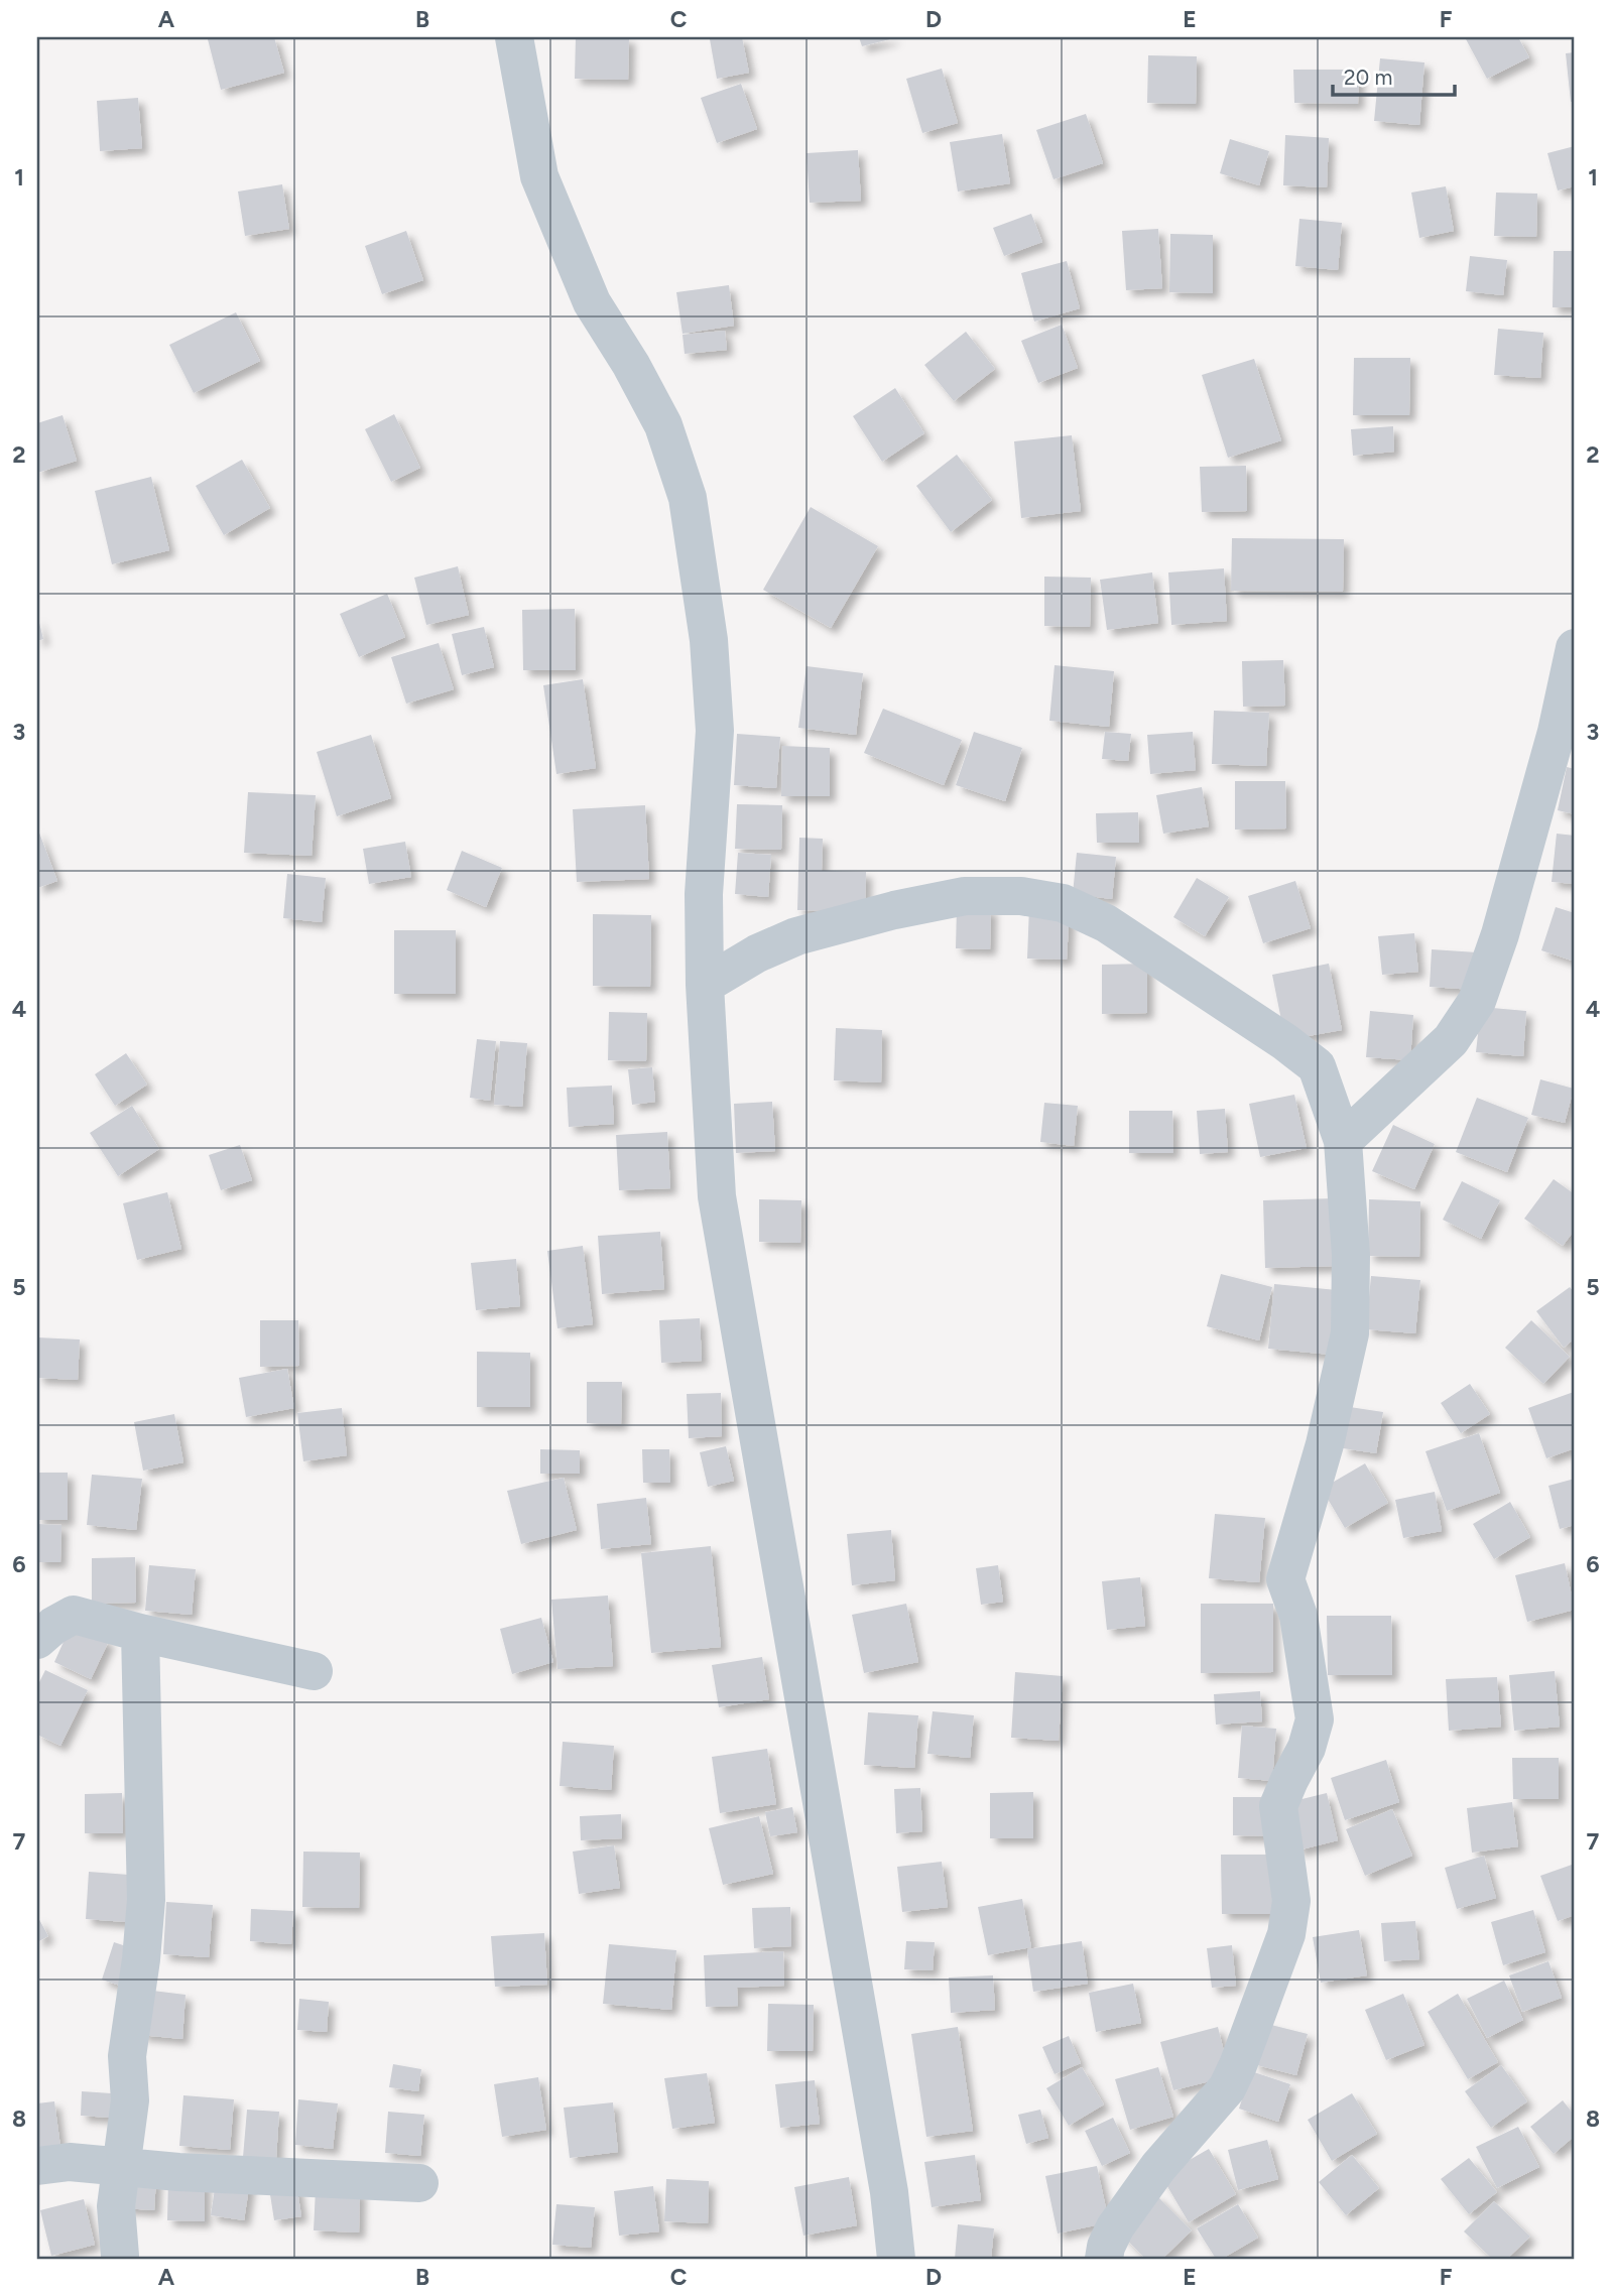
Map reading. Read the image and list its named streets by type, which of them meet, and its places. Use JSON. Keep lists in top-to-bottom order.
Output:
{
  "scale_bar": "20 m",
  "grid": {
    "columns": [
      "A",
      "B",
      "C",
      "D",
      "E",
      "F"
    ],
    "rows": [
      "1",
      "2",
      "3",
      "4",
      "5",
      "6",
      "7",
      "8"
    ]
  }
}
